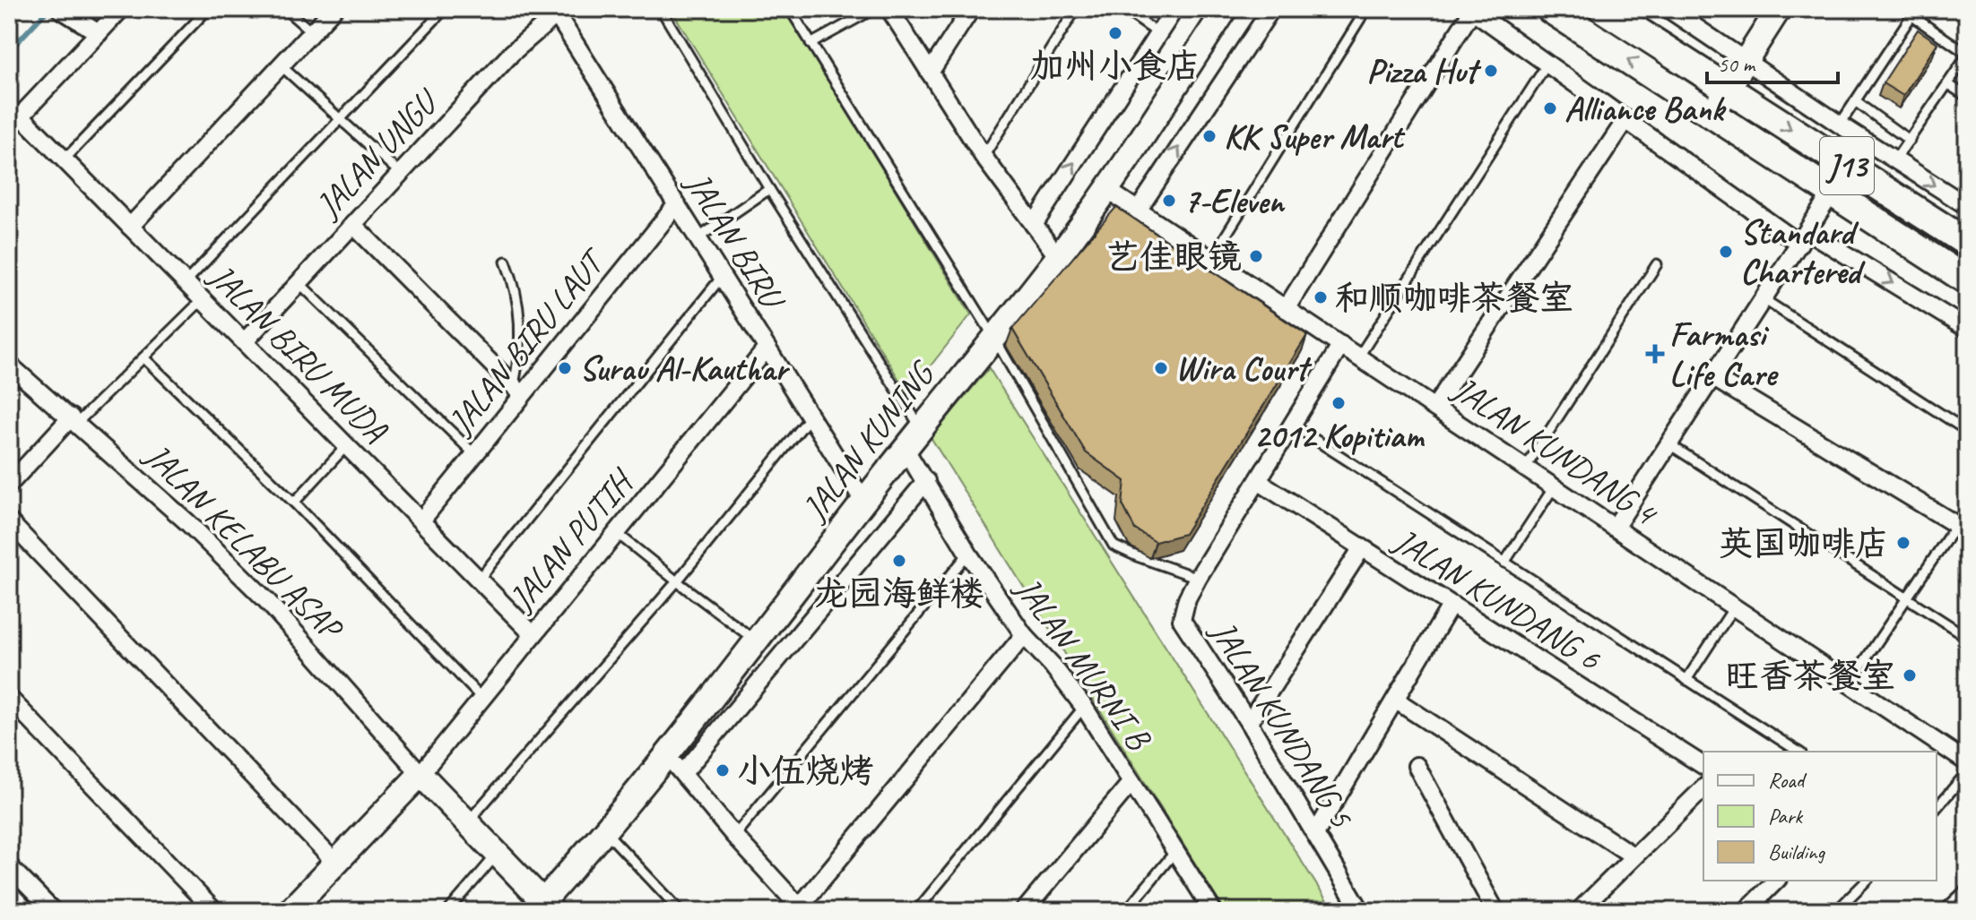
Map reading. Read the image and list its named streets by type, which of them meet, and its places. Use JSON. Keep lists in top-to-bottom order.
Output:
{
  "streets": {
    "main road": ["J13"],
    "street": [
      "JALAN UNGU",
      "JALAN BIRU",
      "JALAN BIRU LAUT",
      "JALAN BIRU MUDA",
      "JALAN KUNING",
      "JALAN KUNDANG 4",
      "JALAN KELABU ASAP",
      "JALAN PUTIH",
      "JALAN KUNDANG 6",
      "JALAN MURNI B",
      "JALAN KUNDANG 5"
    ]
  },
  "crossings": [
    ["JALAN UNGU", "JALAN BIRU"],
    ["JALAN UNGU", "JALAN BIRU MUDA"],
    ["JALAN BIRU", "JALAN BIRU LAUT"],
    ["JALAN BIRU", "JALAN KUNING"],
    ["JALAN BIRU", "JALAN PUTIH"],
    ["JALAN BIRU LAUT", "JALAN BIRU MUDA"],
    ["JALAN BIRU MUDA", "JALAN PUTIH"],
    ["JALAN KUNING", "JALAN KUNDANG 4"],
    ["JALAN KUNING", "JALAN MURNI B"],
    ["JALAN KUNDANG 4", "JALAN KUNDANG 5"],
    ["JALAN KELABU ASAP", "JALAN PUTIH"],
    ["JALAN KUNDANG 6", "JALAN KUNDANG 5"]
  ],
  "places": {
    "other": [
      "加州小食店",
      "Pizza Hut",
      "Alliance Bank",
      "KK Super Mart",
      "7-Eleven",
      "Standard Chartered",
      "艺佳眼镜",
      "和顺咖啡茶餐室",
      "Surau Al-Kauthar",
      "Wira Court",
      "2012 Kopitiam",
      "英国咖啡店",
      "龙园海鲜楼",
      "旺香茶餐室",
      "小伍烧烤"
    ],
    "health": ["Farmasi Life Care"]
  },
  "legend": ["Road", "Park", "Building"],
  "scale_bar": "50 m"
}
